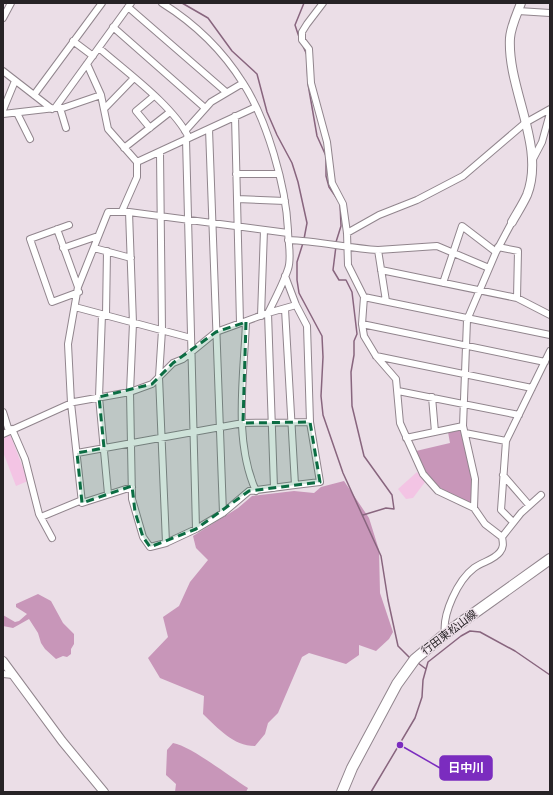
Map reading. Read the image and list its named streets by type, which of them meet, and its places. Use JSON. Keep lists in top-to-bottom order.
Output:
{
  "streets": {
    "main road": ["行田東松山線"]
  },
  "places": ["日中川"]
}
